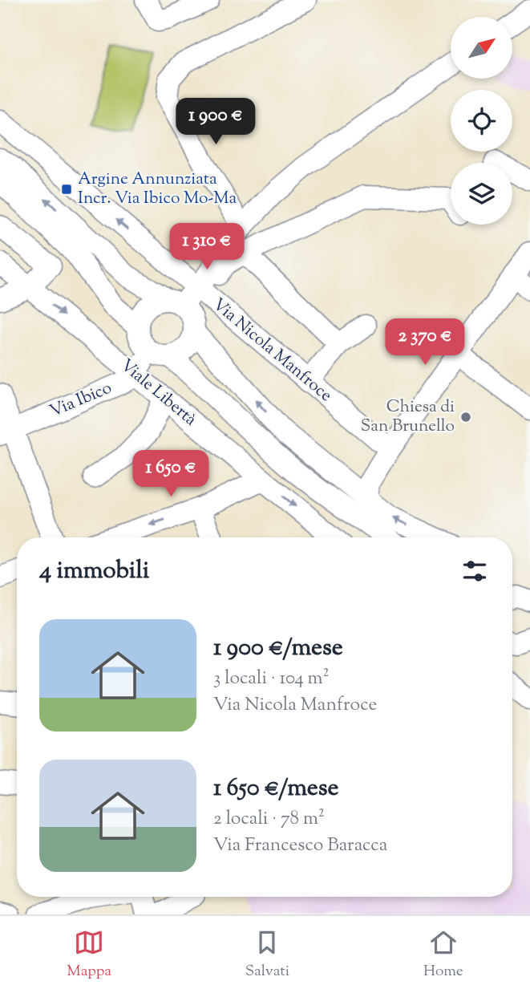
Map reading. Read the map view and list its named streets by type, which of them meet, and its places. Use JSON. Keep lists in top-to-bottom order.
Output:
{
  "streets": {
    "street": ["Via Nicola Manfroce", "Viale Libertà", "Via Ibico"]
  },
  "crossings": [
    ["Viale Libertà", "Via Ibico"]
  ],
  "places": {
    "transit": ["Argine Annunziata Incr. Via Ibico Mo-Ma"],
    "other": ["Chiesa di San Brunello"]
  },
  "north": "top right",
  "page": {
    "price": [
      "1 900 €",
      "1 310 €",
      "2 370 €",
      "1 650 €"
    ],
    "heading": "4 immobili",
    "list": [
      {
        "name": "1 900 €/mese",
        "note": "3 locali · 104 m² · Via Nicola Manfroce"
      },
      {
        "name": "1 650 €/mese",
        "note": "2 locali · 78 m² · Via Francesco Baracca"
      }
    ],
    "tabs": ["Mappa", "Salvati", "Home"]
  }
}
